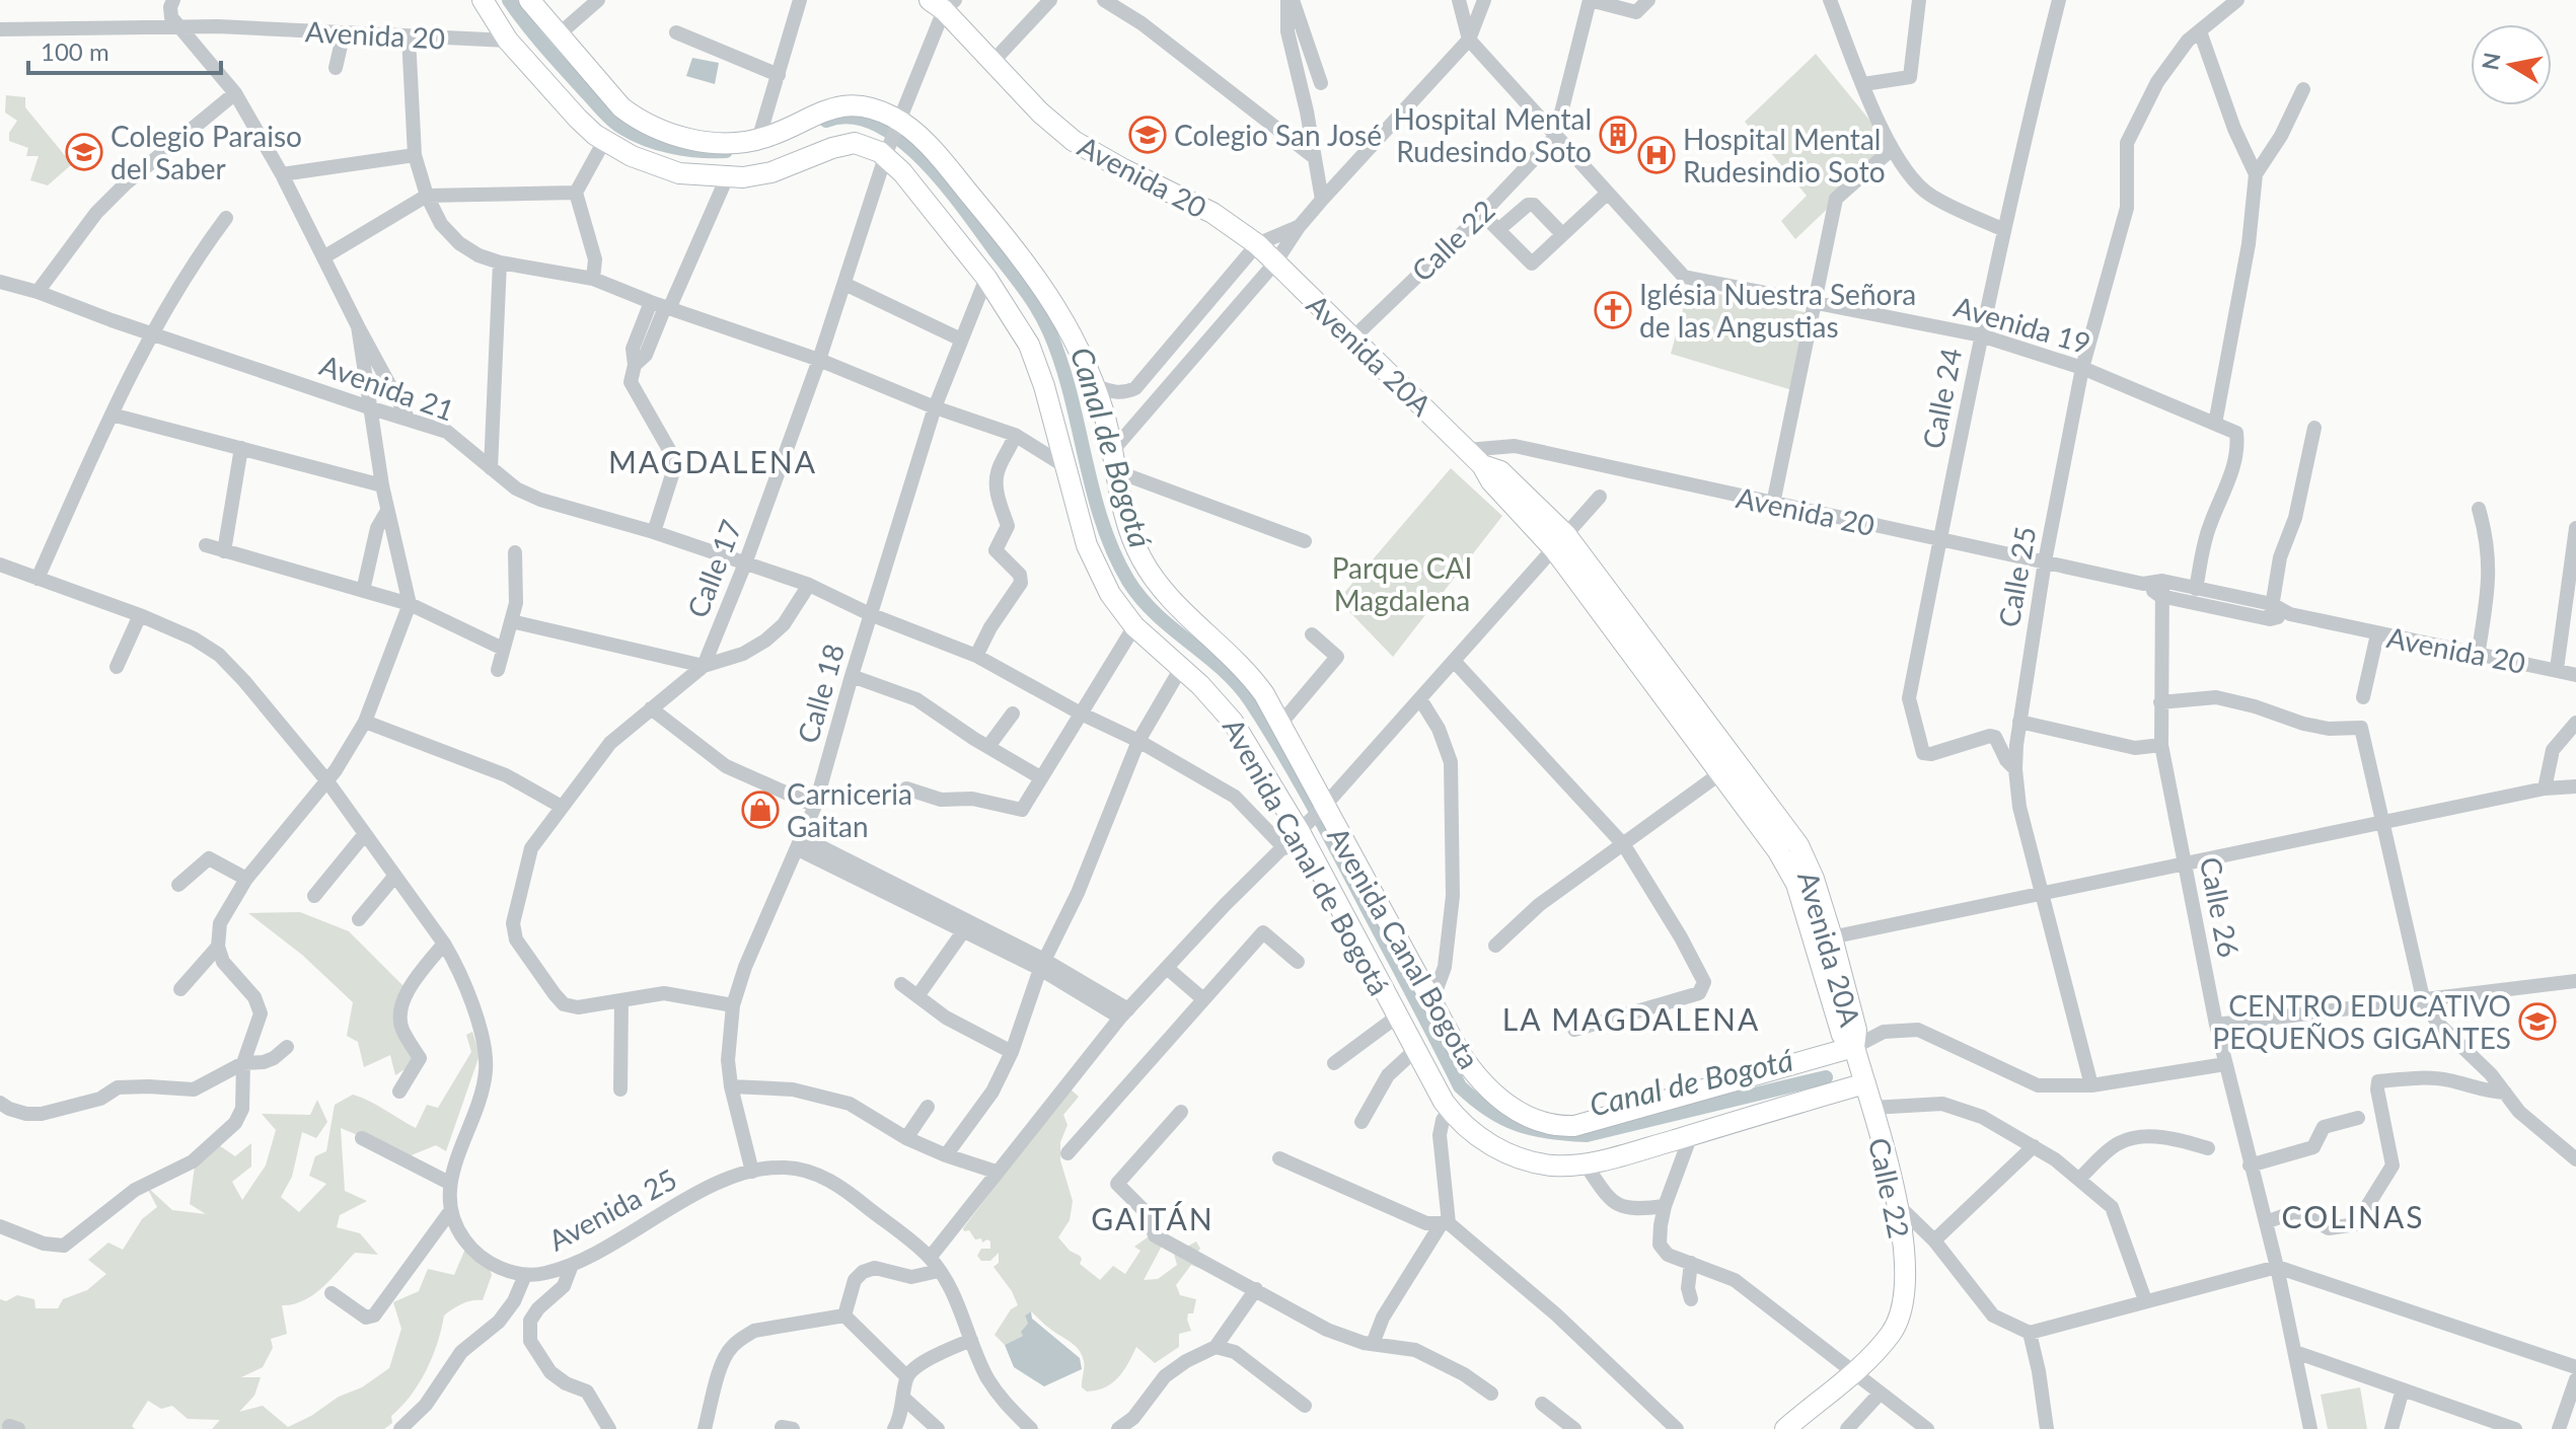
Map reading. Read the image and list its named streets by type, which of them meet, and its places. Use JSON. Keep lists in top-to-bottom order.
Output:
{
  "streets": {
    "main road": [
      "Avenida 20",
      "Calle 22",
      "Avenida 20A",
      "Avenida Canal de Bogotá",
      "Avenida Canal Bogota"
    ],
    "street": [
      "Avenida 19",
      "Avenida 21",
      "Calle 24",
      "Calle 17",
      "Calle 25",
      "Calle 18",
      "Calle 26",
      "Avenida 25"
    ]
  },
  "crossings": [
    ["Avenida 20", "Avenida 20A"],
    ["Avenida 20", "Calle 24"],
    ["Avenida 20", "Calle 17"],
    ["Avenida 20", "Calle 25"],
    ["Avenida 20", "Avenida Canal de Bogotá"],
    ["Avenida 20", "Calle 26"],
    ["Calle 22", "Avenida 19"],
    ["Calle 22", "Avenida 20A"],
    ["Calle 22", "Avenida Canal de Bogotá"],
    ["Calle 22", "Avenida Canal Bogota"],
    ["Avenida 19", "Calle 24"],
    ["Avenida 19", "Calle 25"],
    ["Avenida 20A", "Avenida Canal Bogota"],
    ["Avenida 21", "Calle 17"],
    ["Avenida 21", "Calle 18"],
    ["Calle 24", "Calle 25"],
    ["Calle 17", "Avenida Canal de Bogotá"],
    ["Calle 18", "Avenida Canal de Bogotá"],
    ["Calle 18", "Avenida 25"],
    ["Avenida Canal de Bogotá", "Avenida Canal Bogota"]
  ],
  "districts": [
    "MAGDALENA",
    "LA MAGDALENA",
    "COLINAS",
    "GAITÁN"
  ],
  "water": ["Canal de Bogotá"],
  "parks": ["Parque CAI Magdalena"],
  "places": {
    "school or university": ["Colegio San José", "Colegio Paraiso del Saber", "CENTRO EDUCATIVO PEQUEÑOS GIGANTES"],
    "building": ["Hospital Mental Rudesindo Soto"],
    "hospital": ["Hospital Mental Rudesindio Soto"],
    "church": ["Iglésia Nuestra Señora de las Angustias"],
    "shop": ["Carniceria Gaitan"]
  },
  "scale_bar": "100 m",
  "north": "left"
}
